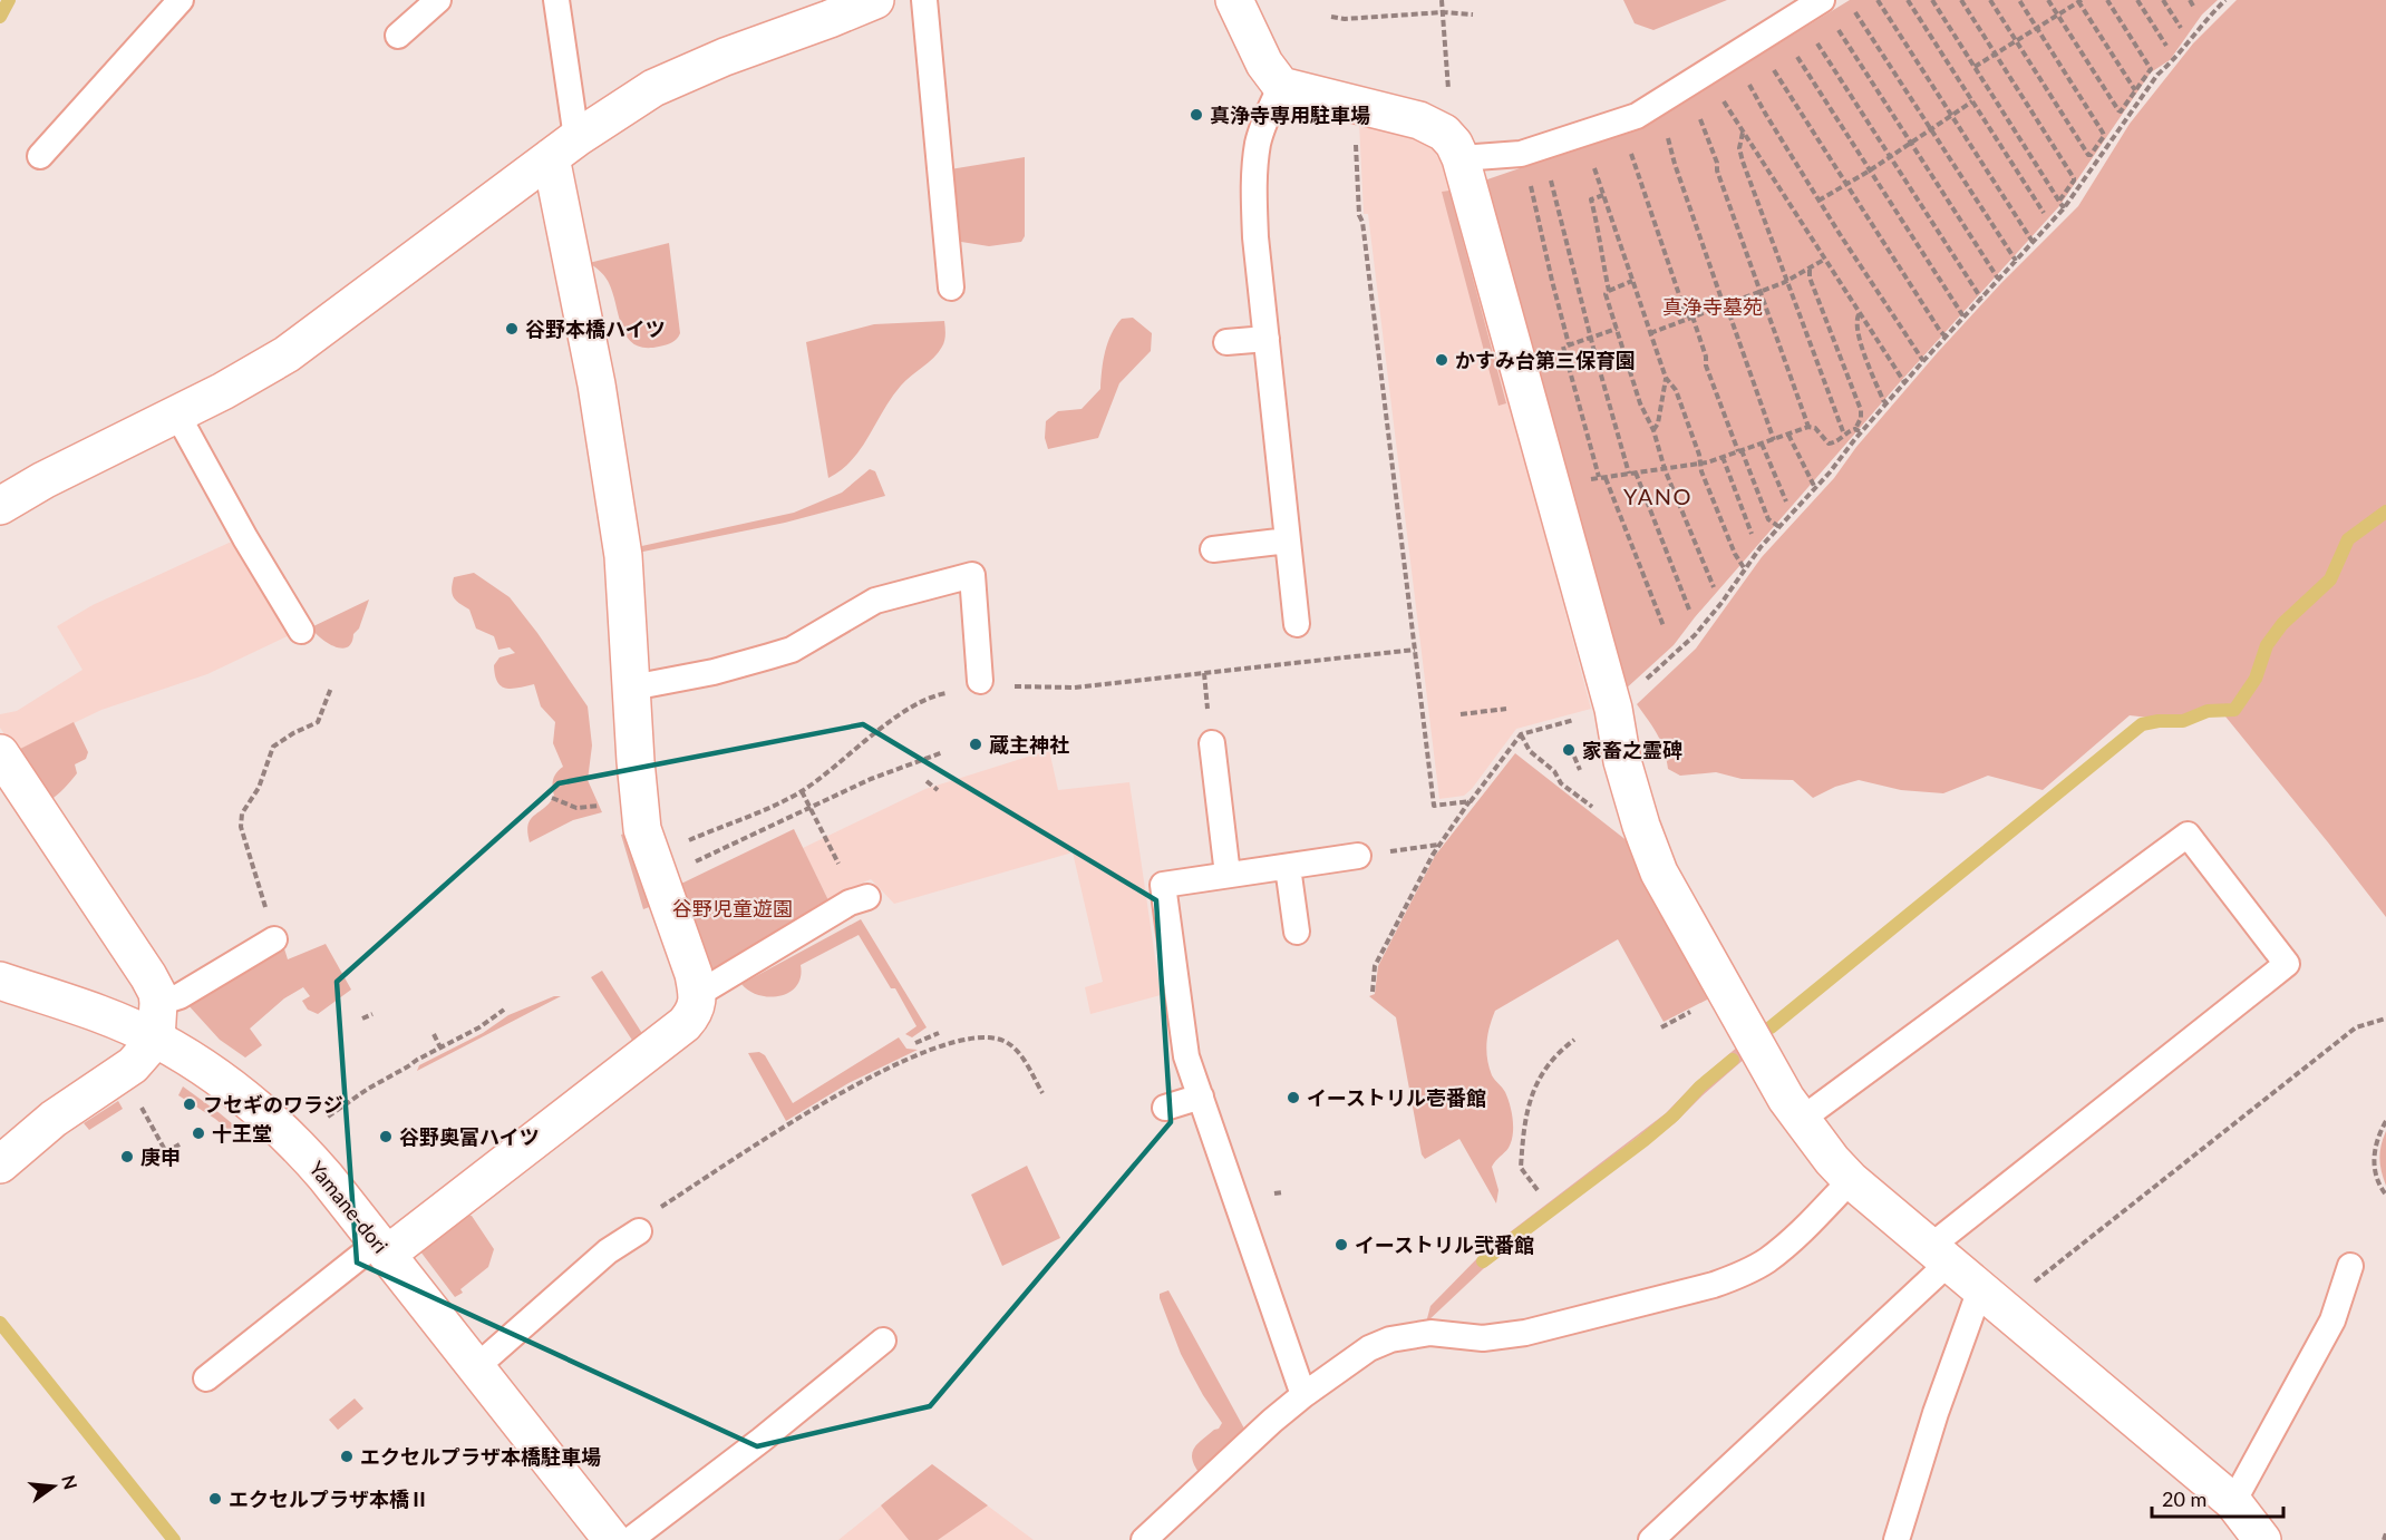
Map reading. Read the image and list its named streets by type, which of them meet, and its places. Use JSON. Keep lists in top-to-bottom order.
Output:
{
  "streets": {
    "street": ["Yamane-dori"]
  },
  "districts": ["YANO"],
  "parks": ["真浄寺墓苑", "谷野児童遊園"],
  "places": [
    "真浄寺専用駐車場",
    "谷野本橋ハイツ",
    "かすみ台第三保育園",
    "蔵主神社",
    "家畜之霊碑",
    "イーストリル壱番館",
    "フセギのワラジ",
    "十王堂",
    "谷野奥富ハイツ",
    "庚申",
    "イーストリル弐番館",
    "エクセルプラザ本橋駐車場",
    "エクセルプラザ本橋Ⅱ"
  ],
  "scale_bar": "20 m",
  "north": "right"
}
